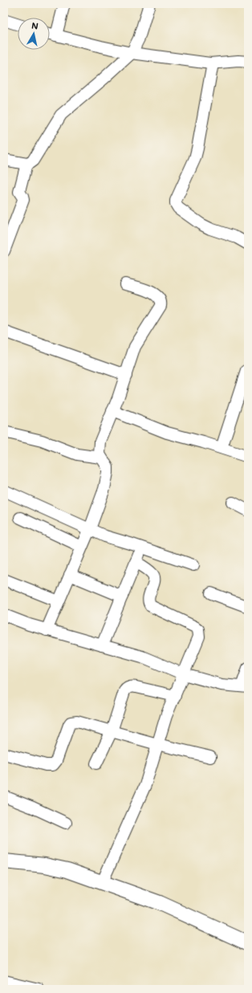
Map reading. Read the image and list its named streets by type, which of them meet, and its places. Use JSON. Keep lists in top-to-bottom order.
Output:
{
  "north": "top"
}
